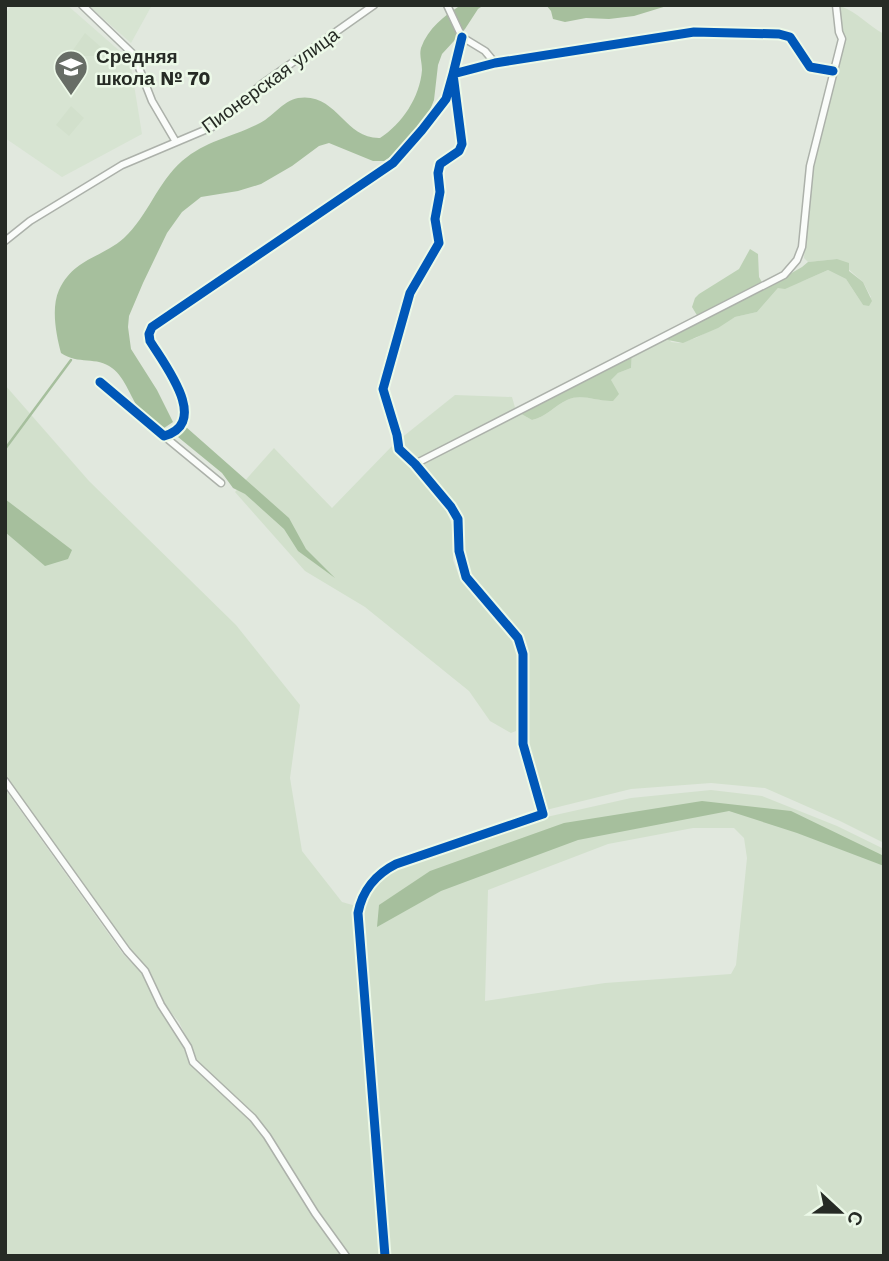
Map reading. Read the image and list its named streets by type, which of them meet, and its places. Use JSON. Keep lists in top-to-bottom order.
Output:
{
  "streets": {
    "street": ["Пионерская улица"]
  },
  "places": {
    "school or university": ["Средняя школа № 70"]
  },
  "north": "right"
}
